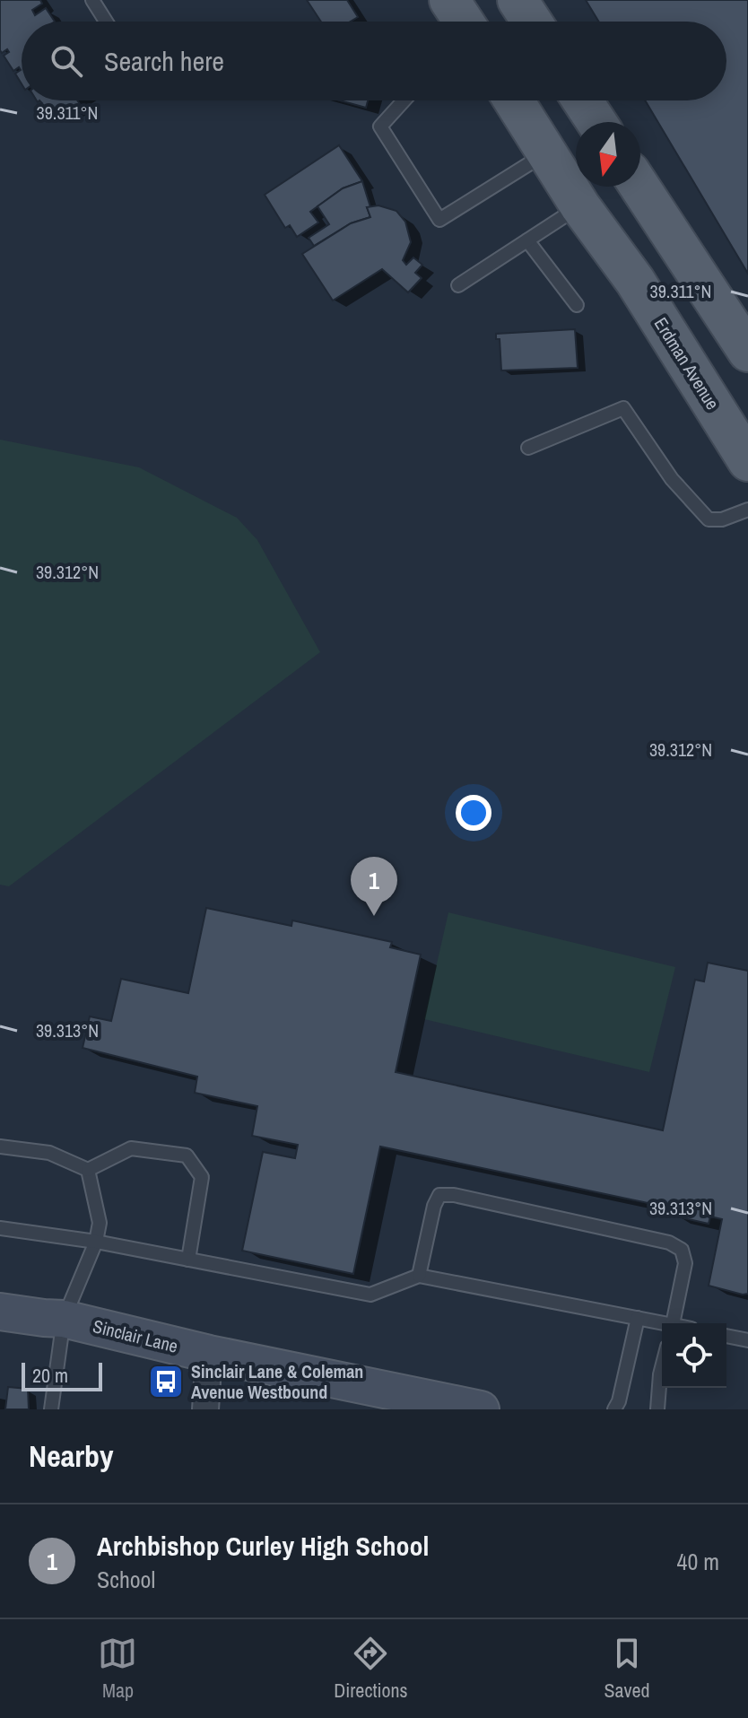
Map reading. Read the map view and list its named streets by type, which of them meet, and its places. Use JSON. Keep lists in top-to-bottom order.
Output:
{
  "streets": {
    "main road": ["Erdman Avenue", "Sinclair Lane"]
  },
  "places": {
    "bus stop": ["Sinclair Lane & Coleman Avenue Westbound"]
  },
  "scale_bar": "20 m",
  "north": "bottom",
  "page": {
    "search": "Search here",
    "pins": "1",
    "scale": "20 m",
    "heading": "Nearby",
    "list": [
      {
        "mark": "1",
        "name": "Archbishop Curley High School",
        "note": "School",
        "value": "40 m"
      }
    ],
    "nav": ["Map", "Directions", "Saved"]
  },
  "coordinates": ["39.311°N", "39.312°N", "39.313°N"]
}
